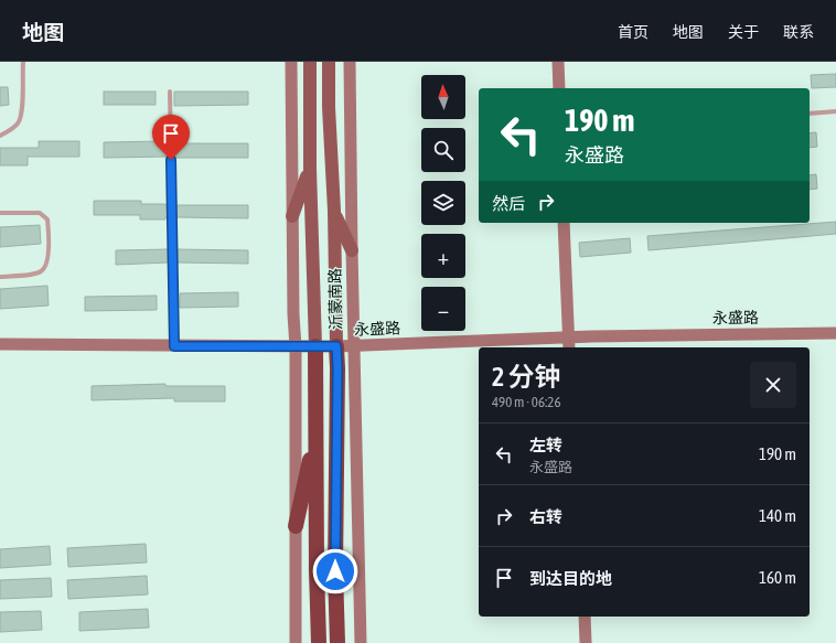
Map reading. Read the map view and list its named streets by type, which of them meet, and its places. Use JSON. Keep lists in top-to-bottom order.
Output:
{
  "streets": {
    "highway": ["沂蒙南路"],
    "street": ["永盛路"]
  },
  "crossings": [
    ["沂蒙南路", "永盛路"]
  ],
  "north": "top",
  "page": {
    "header": "地图",
    "nav": [
      "首页",
      "地图",
      "关于",
      "联系"
    ],
    "map_buttons": ["+", "−"],
    "turn": ["190 m", "永盛路"],
    "then": "然后",
    "heading": ["2 分钟", "490 m · 06:26"],
    "list": [
      {
        "name": "左转",
        "note": "永盛路",
        "value": "190 m"
      },
      {
        "name": "右转",
        "value": "140 m"
      },
      {
        "name": "到达目的地",
        "value": "160 m"
      }
    ]
  }
}
